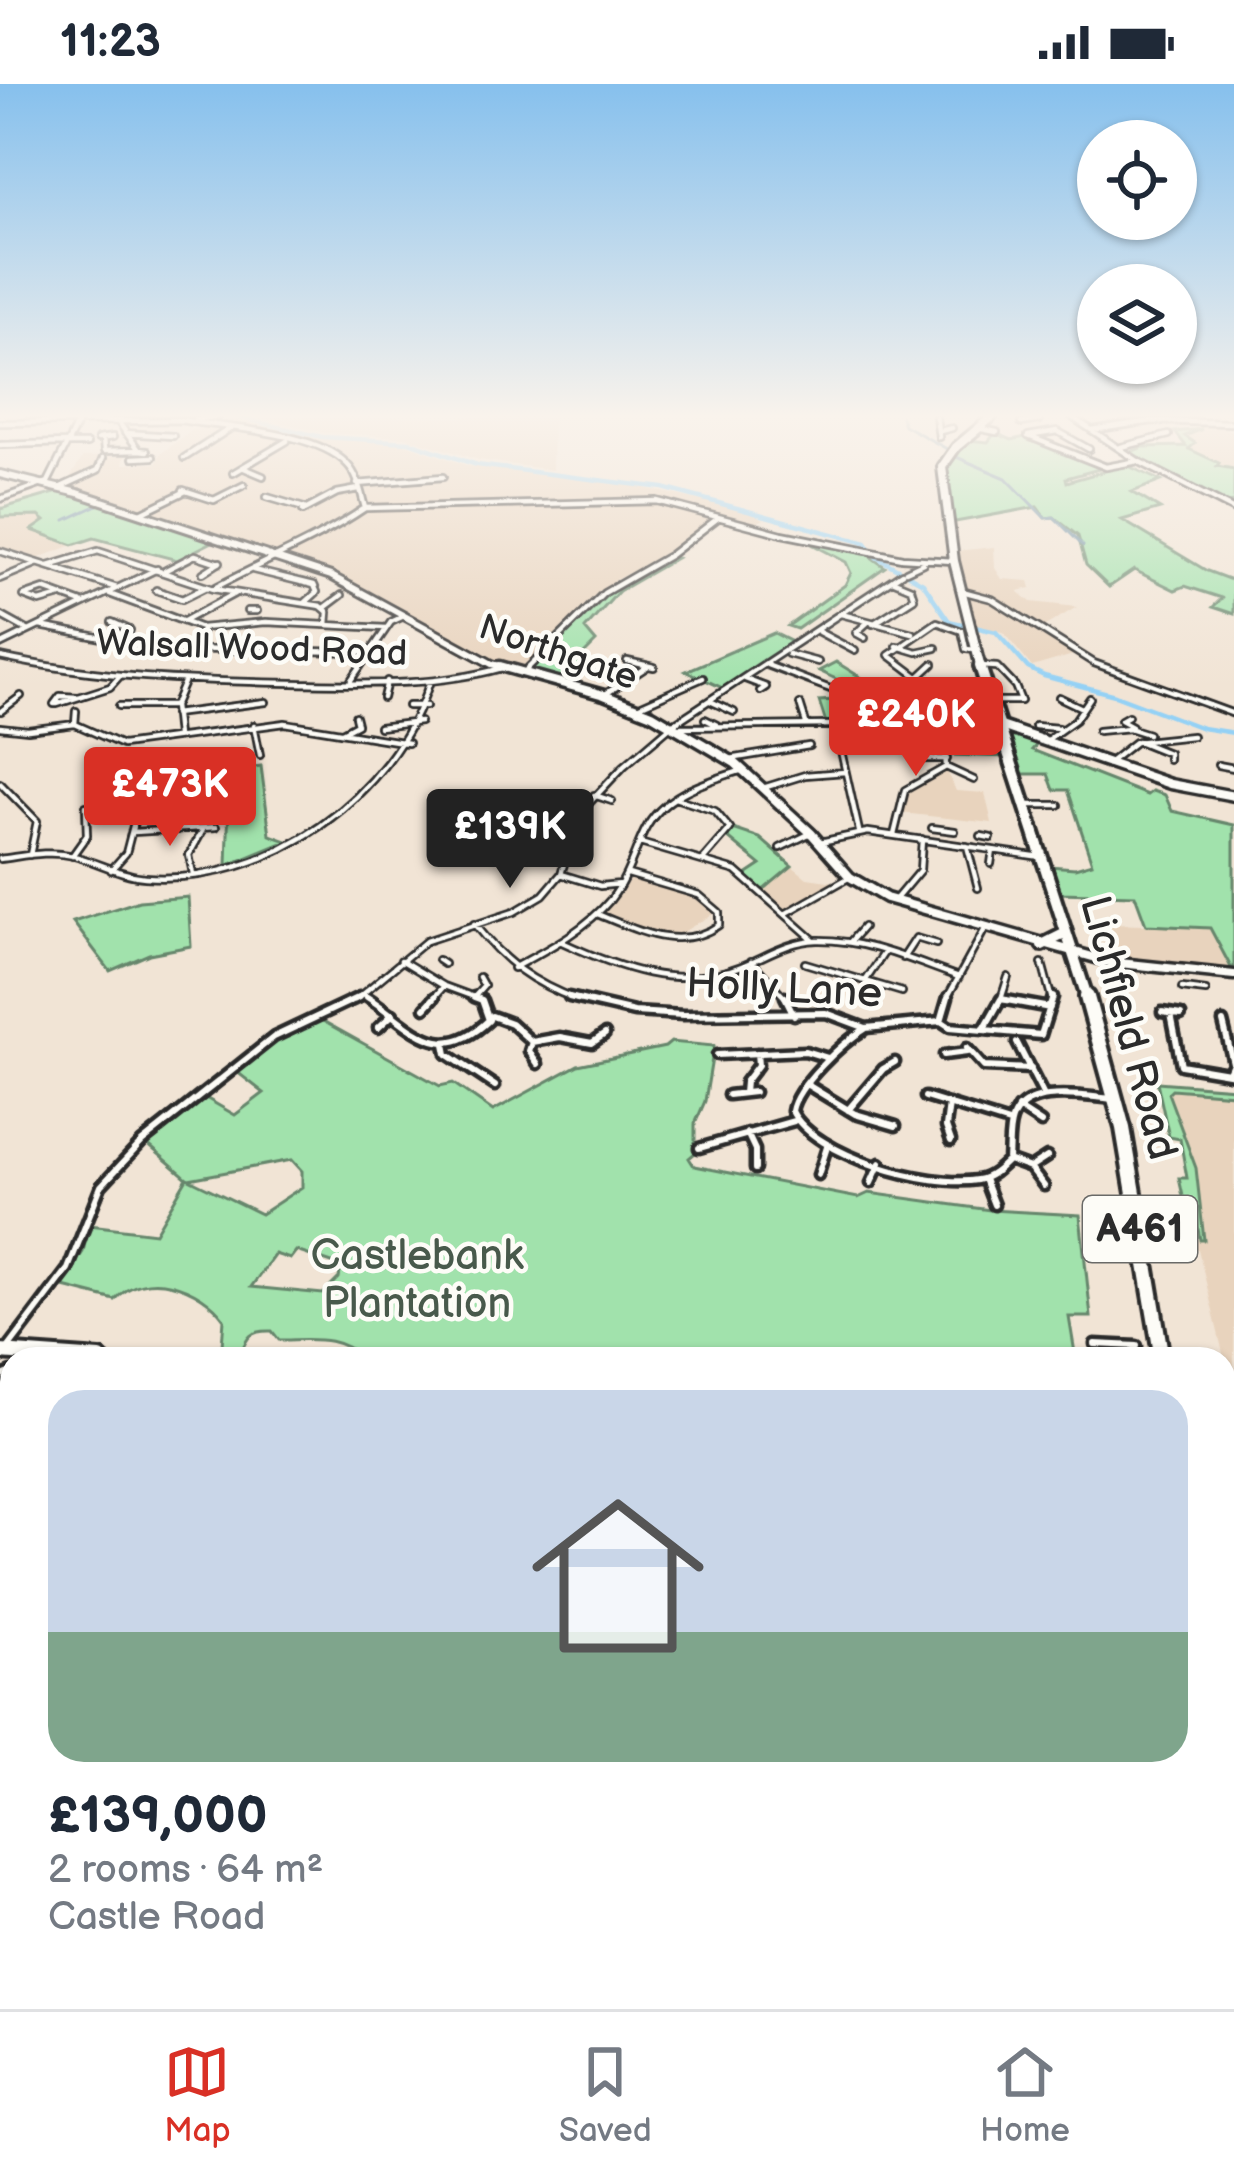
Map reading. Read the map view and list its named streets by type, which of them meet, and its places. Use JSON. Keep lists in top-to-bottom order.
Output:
{
  "streets": {
    "highway": ["Lichfield Road", "A461"],
    "main road": ["Northgate"],
    "street": ["Walsall Wood Road", "Holly Lane"]
  },
  "crossings": [
    ["Walsall Wood Road", "Northgate"],
    ["Lichfield Road", "A461"]
  ],
  "parks": ["Castlebank Plantation"],
  "page": {
    "status": "11:23",
    "price": ["£240K", "£473K", "£139K"],
    "list": [
      {
        "name": "£139,000",
        "note": "2 rooms · 64 m² · Castle Road"
      }
    ],
    "tabs": ["Map", "Saved", "Home"]
  }
}
